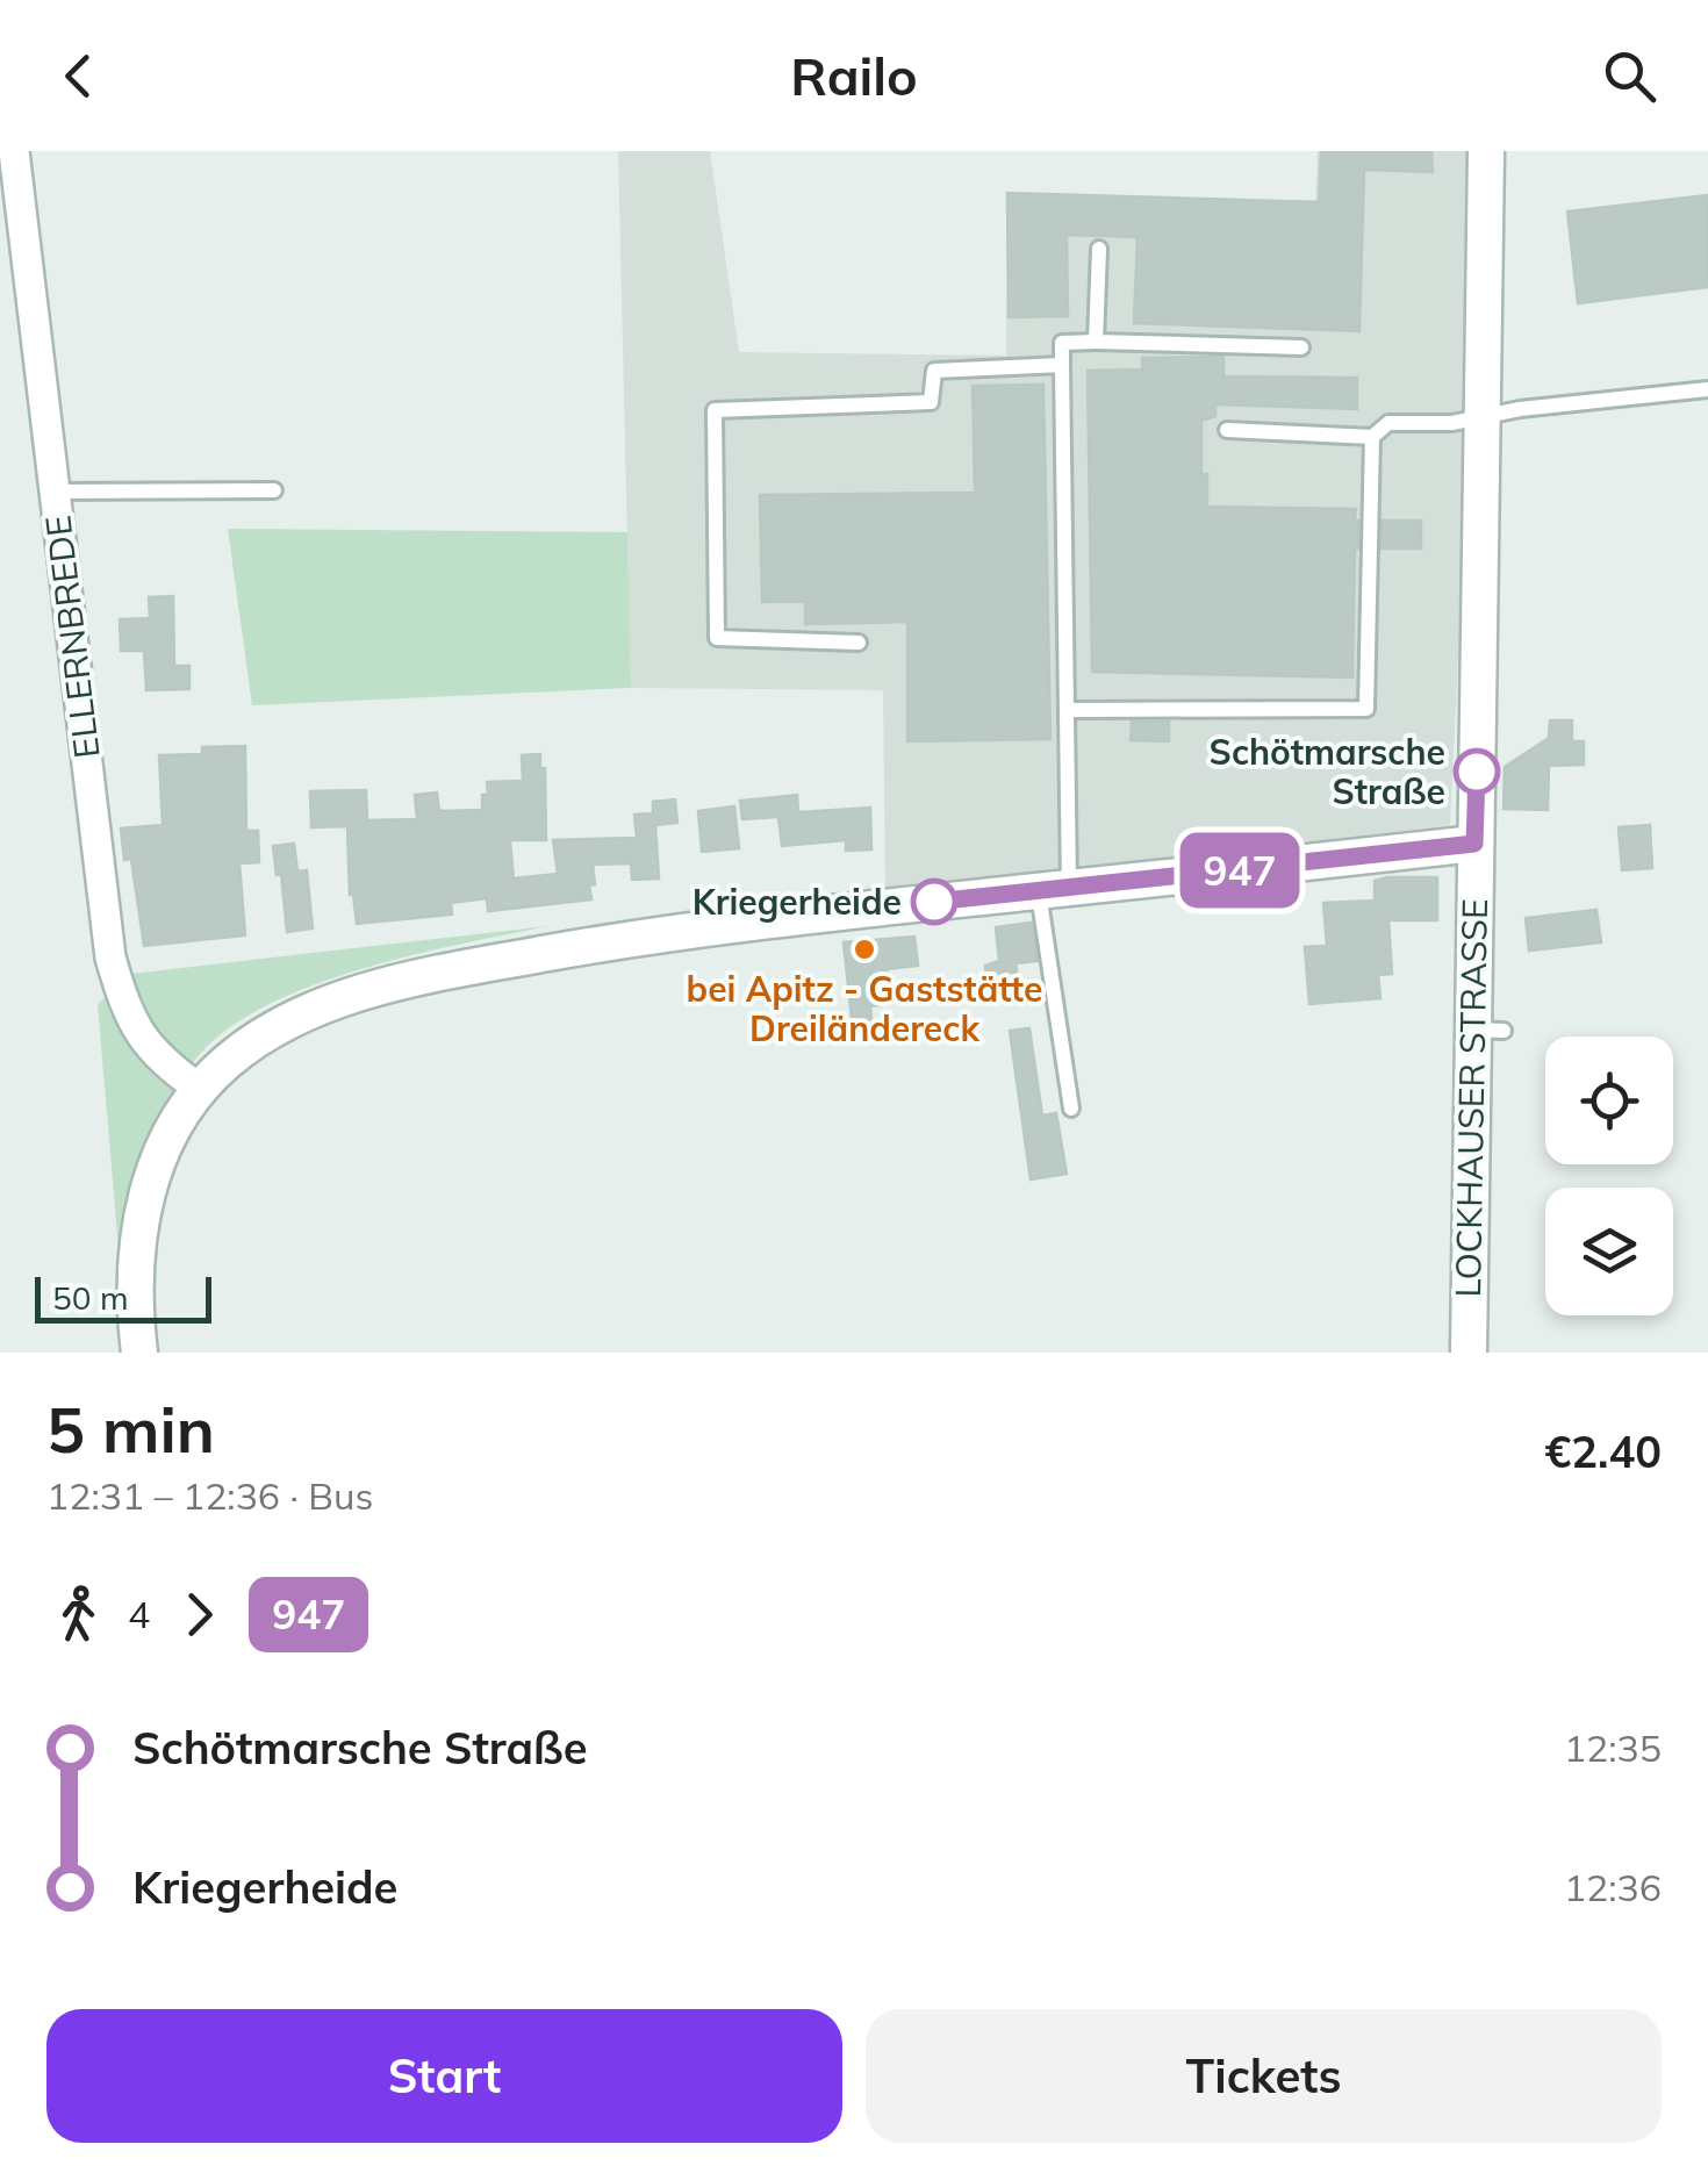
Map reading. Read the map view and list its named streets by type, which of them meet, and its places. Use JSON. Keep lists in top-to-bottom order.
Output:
{
  "streets": {
    "street": ["ELLERNBREDE", "LOCKHAUSER STRASSE"]
  },
  "places": ["Schötmarsche Straße", "Kriegerheide", "bei Apitz - Gaststätte Dreiländereck"],
  "lines": ["bus line 947"],
  "scale_bar": "50 m",
  "page": {
    "header": "Railo",
    "on_map": "947",
    "scale": "50 m",
    "heading": ["5 min", "12:31 – 12:36 · Bus", "€2.40"],
    "legs": ["4", "947"],
    "list": [
      {
        "name": "Schötmarsche Straße",
        "value": "12:35"
      },
      {
        "name": "Kriegerheide",
        "value": "12:36"
      }
    ],
    "buttons": ["Start", "Tickets"]
  }
}
